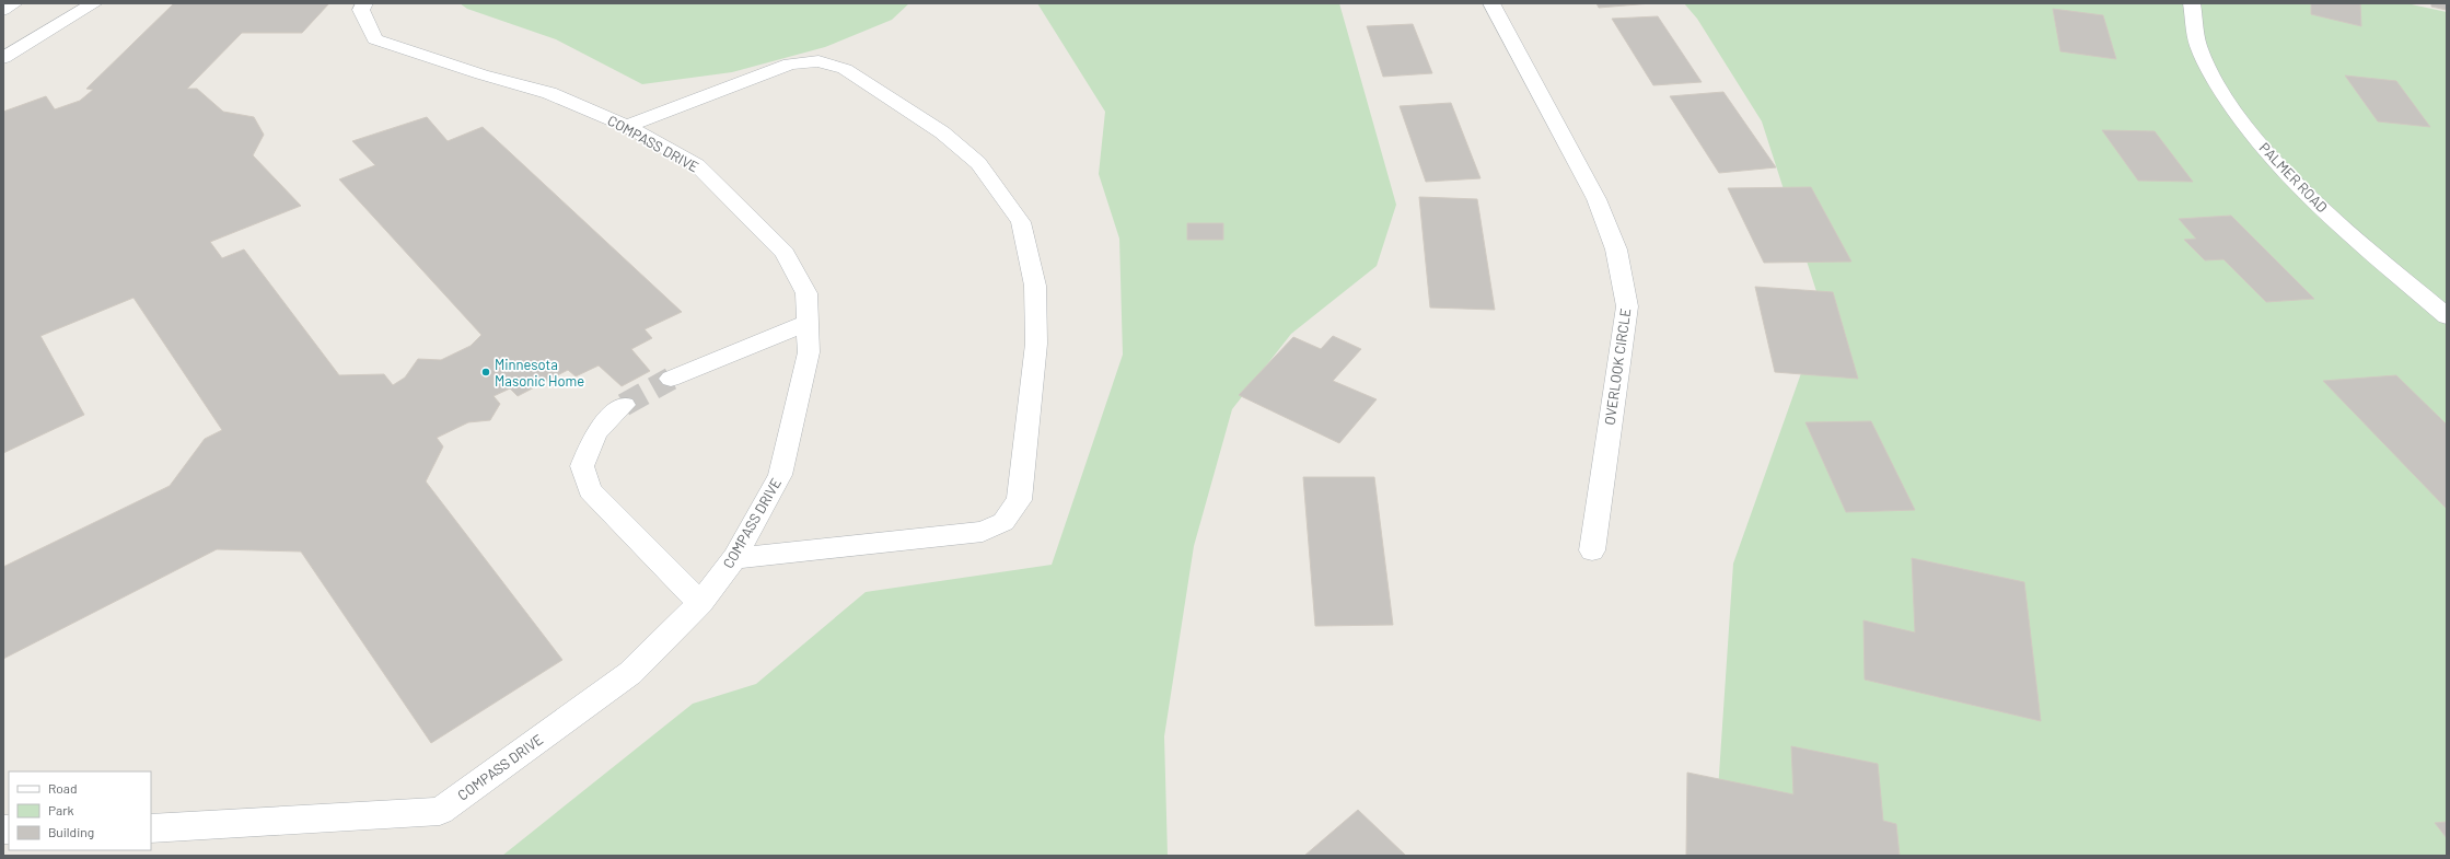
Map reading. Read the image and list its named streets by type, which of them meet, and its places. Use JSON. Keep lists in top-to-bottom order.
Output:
{
  "streets": {
    "street": ["COMPASS DRIVE", "PALMER ROAD", "OVERLOOK CIRCLE"]
  },
  "places": ["Minnesota Masonic Home"],
  "legend": ["Road", "Park", "Building"]
}
